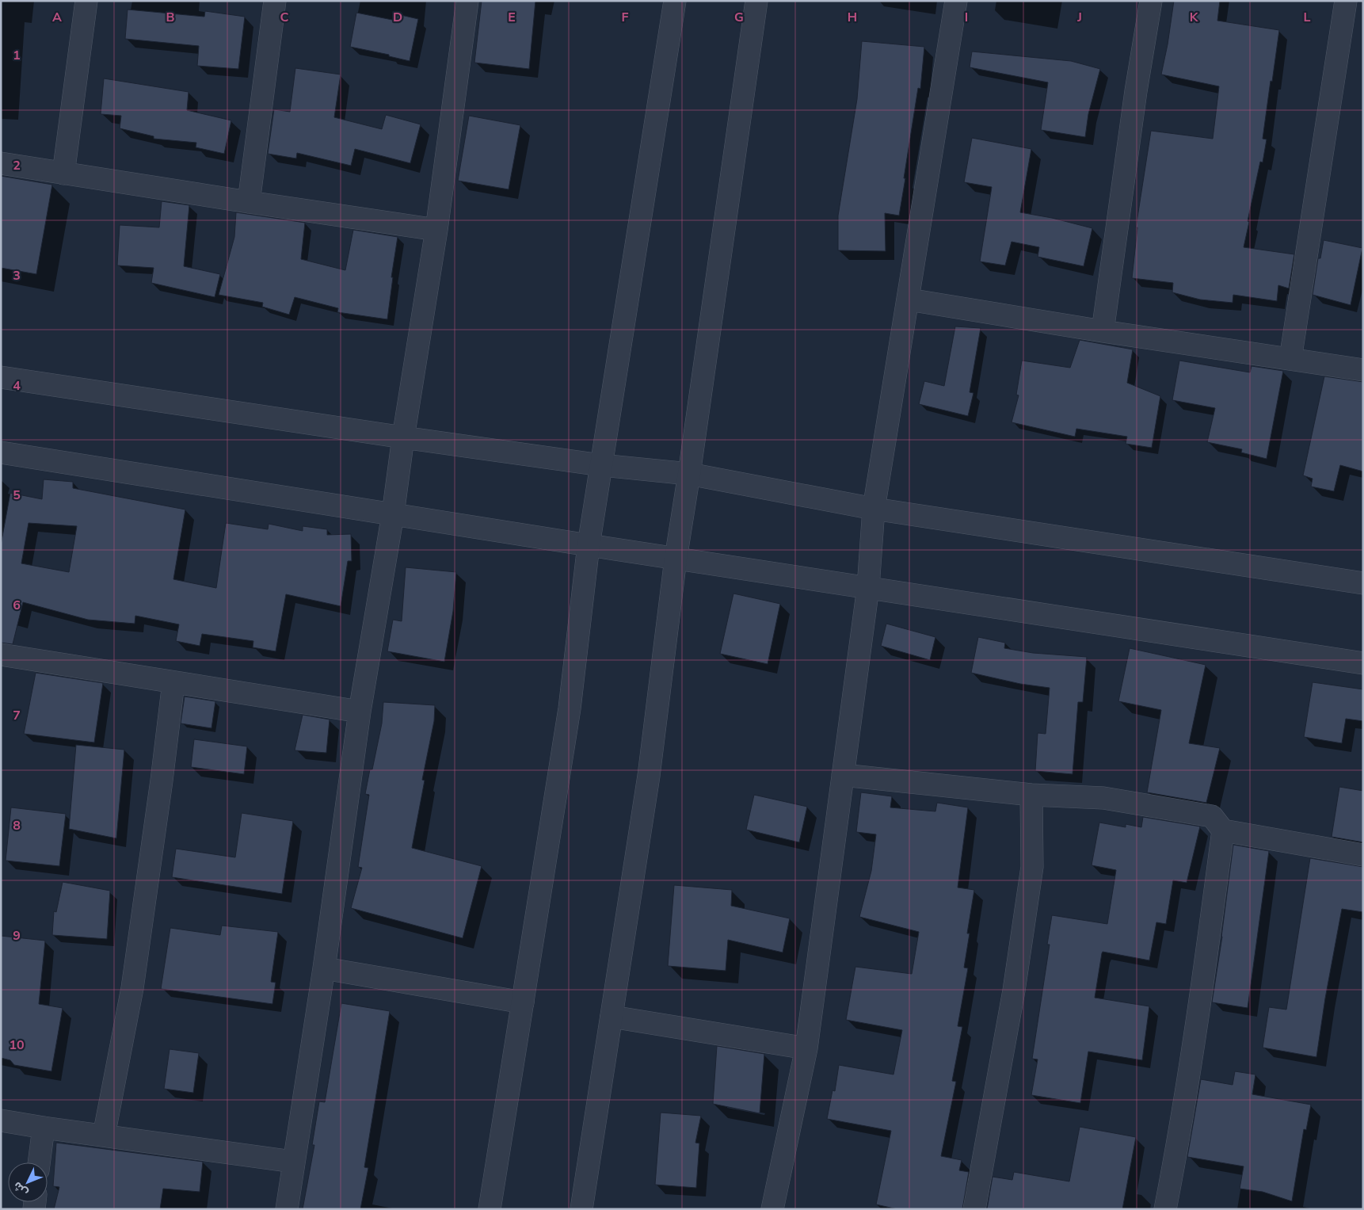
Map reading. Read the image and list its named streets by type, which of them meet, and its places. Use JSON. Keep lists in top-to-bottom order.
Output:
{
  "north": "bottom left",
  "grid": {
    "columns": [
      "A",
      "B",
      "C",
      "D",
      "E",
      "F",
      "G",
      "H",
      "I",
      "J",
      "K",
      "L"
    ],
    "rows": [
      "1",
      "2",
      "3",
      "4",
      "5",
      "6",
      "7",
      "8",
      "9",
      "10"
    ]
  }
}
